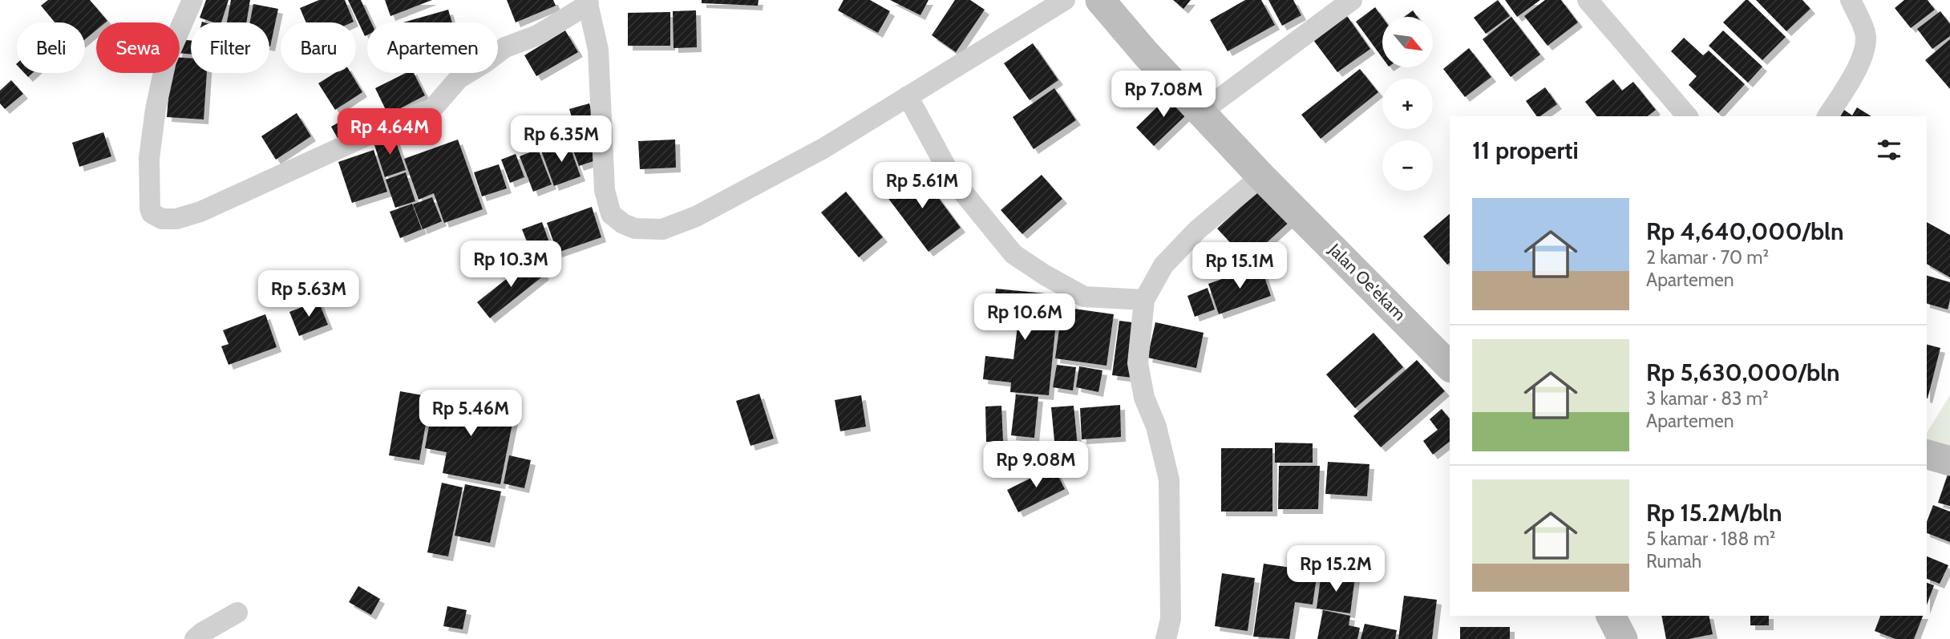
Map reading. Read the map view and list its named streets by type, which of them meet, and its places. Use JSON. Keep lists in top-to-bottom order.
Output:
{
  "streets": {
    "street": ["Jalan Oe'ekam"]
  },
  "north": "bottom right",
  "page": {
    "map_buttons": ["+", "−"],
    "chip": [
      "Beli",
      "Sewa",
      "Filter",
      "Baru",
      "Apartemen"
    ],
    "price": [
      "Rp 7.08M",
      "Rp 4.64M",
      "Rp 6.35M",
      "Rp 5.61M",
      "Rp 10.3M",
      "Rp 15.1M",
      "Rp 5.63M",
      "Rp 10.6M",
      "Rp 5.46M",
      "Rp 9.08M",
      "Rp 15.2M"
    ],
    "heading": "11 properti",
    "list": [
      {
        "name": "Rp 4,640,000/bln",
        "note": "2 kamar · 70 m² · Apartemen"
      },
      {
        "name": "Rp 5,630,000/bln",
        "note": "3 kamar · 83 m² · Apartemen"
      },
      {
        "name": "Rp 15.2M/bln",
        "note": "5 kamar · 188 m² · Rumah"
      }
    ]
  }
}
